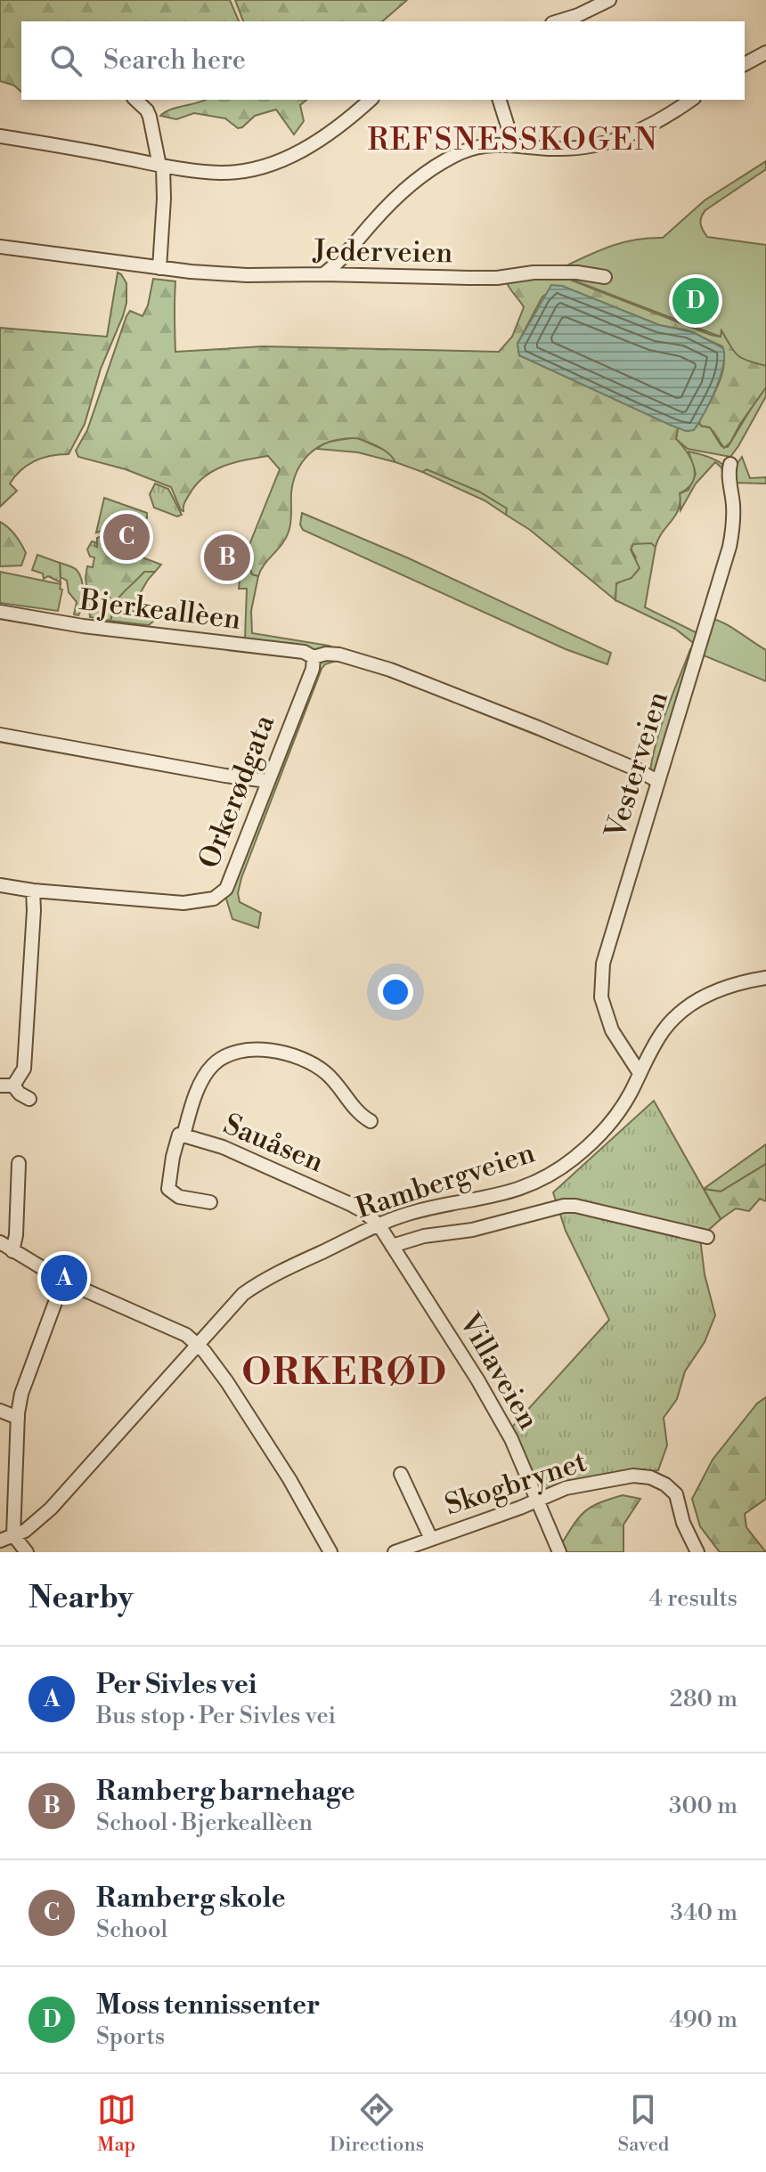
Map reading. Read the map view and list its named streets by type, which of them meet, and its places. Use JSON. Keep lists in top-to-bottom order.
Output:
{
  "streets": {
    "street": [
      "Jederveien",
      "Bjerkeallèen",
      "Vesterveien",
      "Orkerødgata",
      "Sauåsen",
      "Rambergveien",
      "Villaveien",
      "Skogbrynet"
    ]
  },
  "crossings": [
    ["Bjerkeallèen", "Vesterveien"],
    ["Bjerkeallèen", "Orkerødgata"],
    ["Vesterveien", "Rambergveien"],
    ["Sauåsen", "Rambergveien"],
    ["Sauåsen", "Villaveien"],
    ["Rambergveien", "Villaveien"],
    ["Villaveien", "Skogbrynet"]
  ],
  "districts": ["REFSNESSKOGEN", "ORKERØD"],
  "page": {
    "search": "Search here",
    "pins": [
      "D",
      "C",
      "B",
      "A"
    ],
    "heading": ["Nearby", "4 results"],
    "list": [
      {
        "mark": "A",
        "name": "Per Sivles vei",
        "note": "Bus stop · Per Sivles vei",
        "value": "280 m"
      },
      {
        "mark": "B",
        "name": "Ramberg barnehage",
        "note": "School · Bjerkeallèen",
        "value": "300 m"
      },
      {
        "mark": "C",
        "name": "Ramberg skole",
        "note": "School",
        "value": "340 m"
      },
      {
        "mark": "D",
        "name": "Moss tennissenter",
        "note": "Sports",
        "value": "490 m"
      }
    ],
    "nav": ["Map", "Directions", "Saved"]
  }
}
